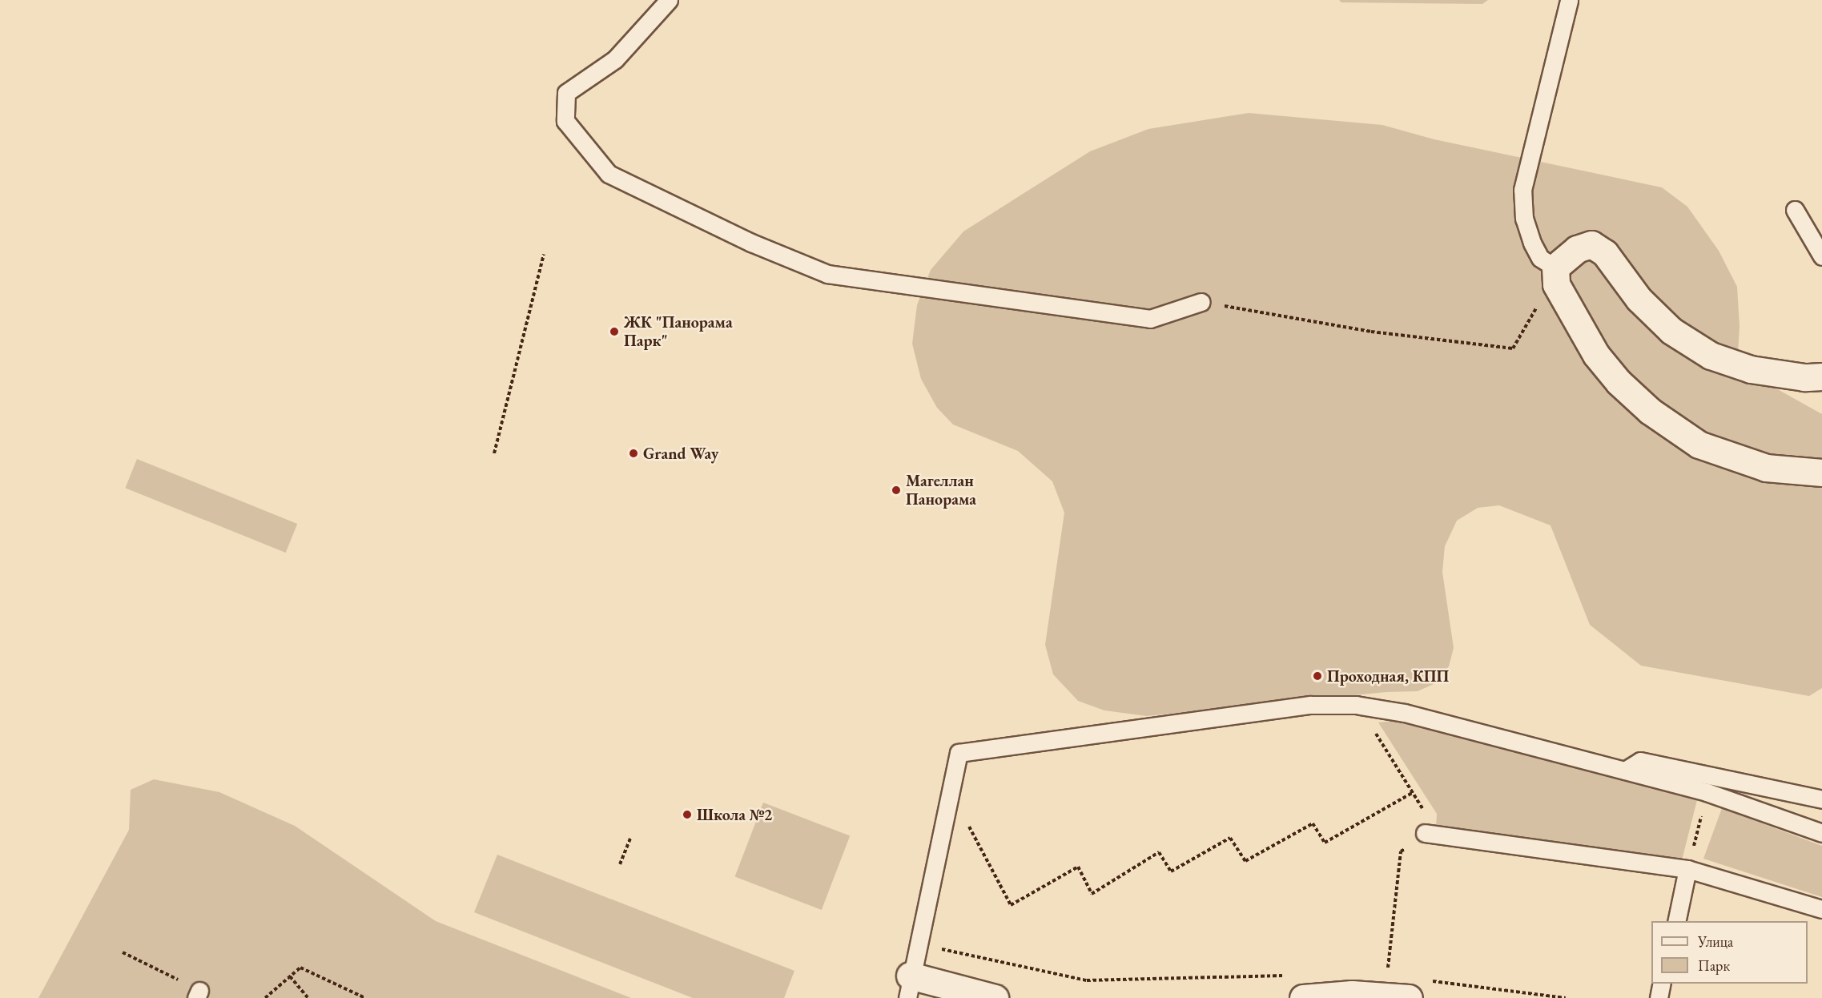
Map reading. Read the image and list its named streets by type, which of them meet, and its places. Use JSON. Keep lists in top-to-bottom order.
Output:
{
  "places": [
    "ЖК \"Панорама Парк\"",
    "Grand Way",
    "Магеллан Панорама",
    "Проходная, КПП",
    "Школа №2"
  ],
  "legend": ["Улица", "Парк"]
}
